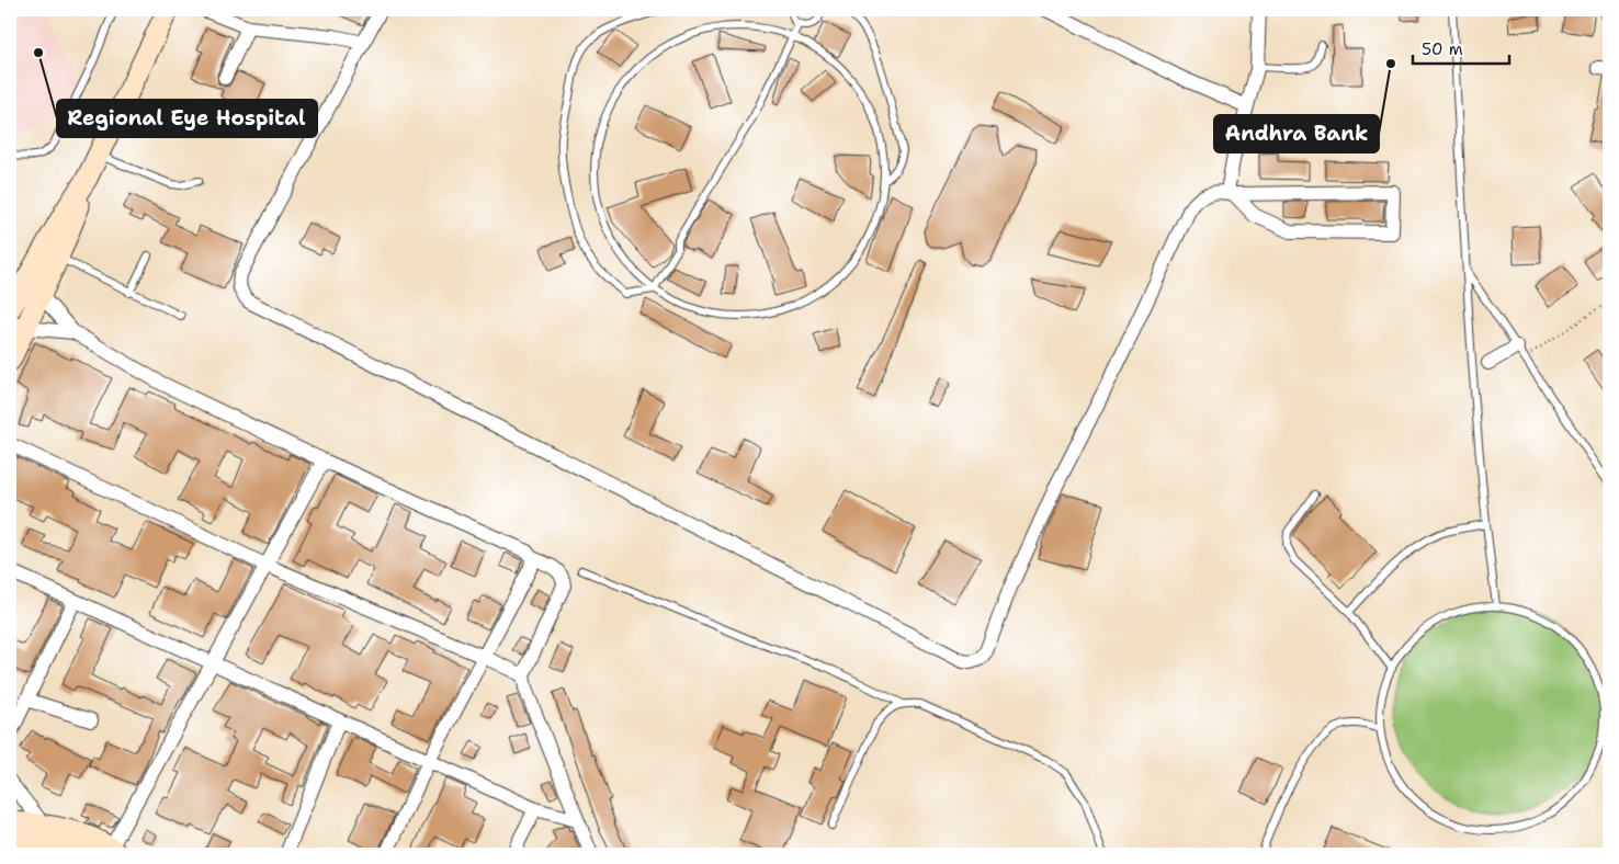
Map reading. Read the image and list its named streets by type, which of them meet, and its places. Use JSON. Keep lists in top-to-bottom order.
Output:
{
  "places": ["Regional Eye Hospital", "Andhra Bank"],
  "scale_bar": "50 m"
}
